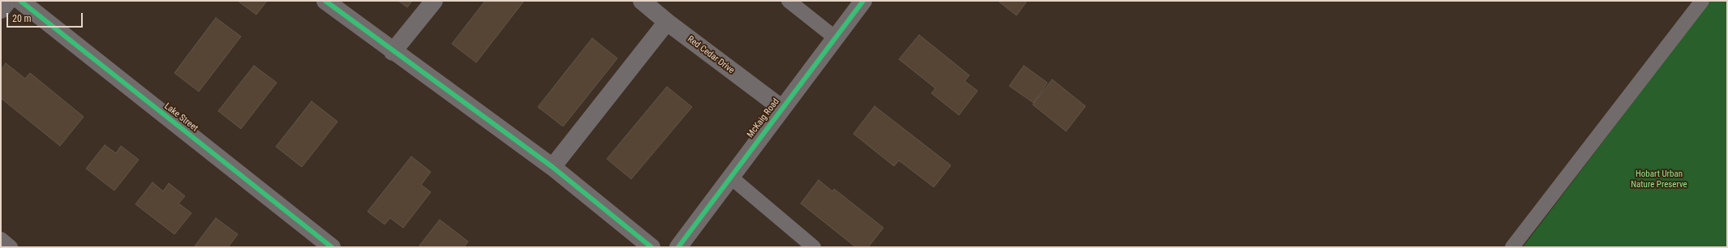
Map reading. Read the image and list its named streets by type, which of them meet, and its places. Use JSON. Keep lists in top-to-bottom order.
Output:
{
  "streets": {
    "street": ["Red Cedar Drive", "Lake Street", "McKaig Road"]
  },
  "crossings": [
    ["Red Cedar Drive", "McKaig Road"]
  ],
  "parks": ["Hobart Urban Nature Preserve"],
  "scale_bar": "20 m"
}
